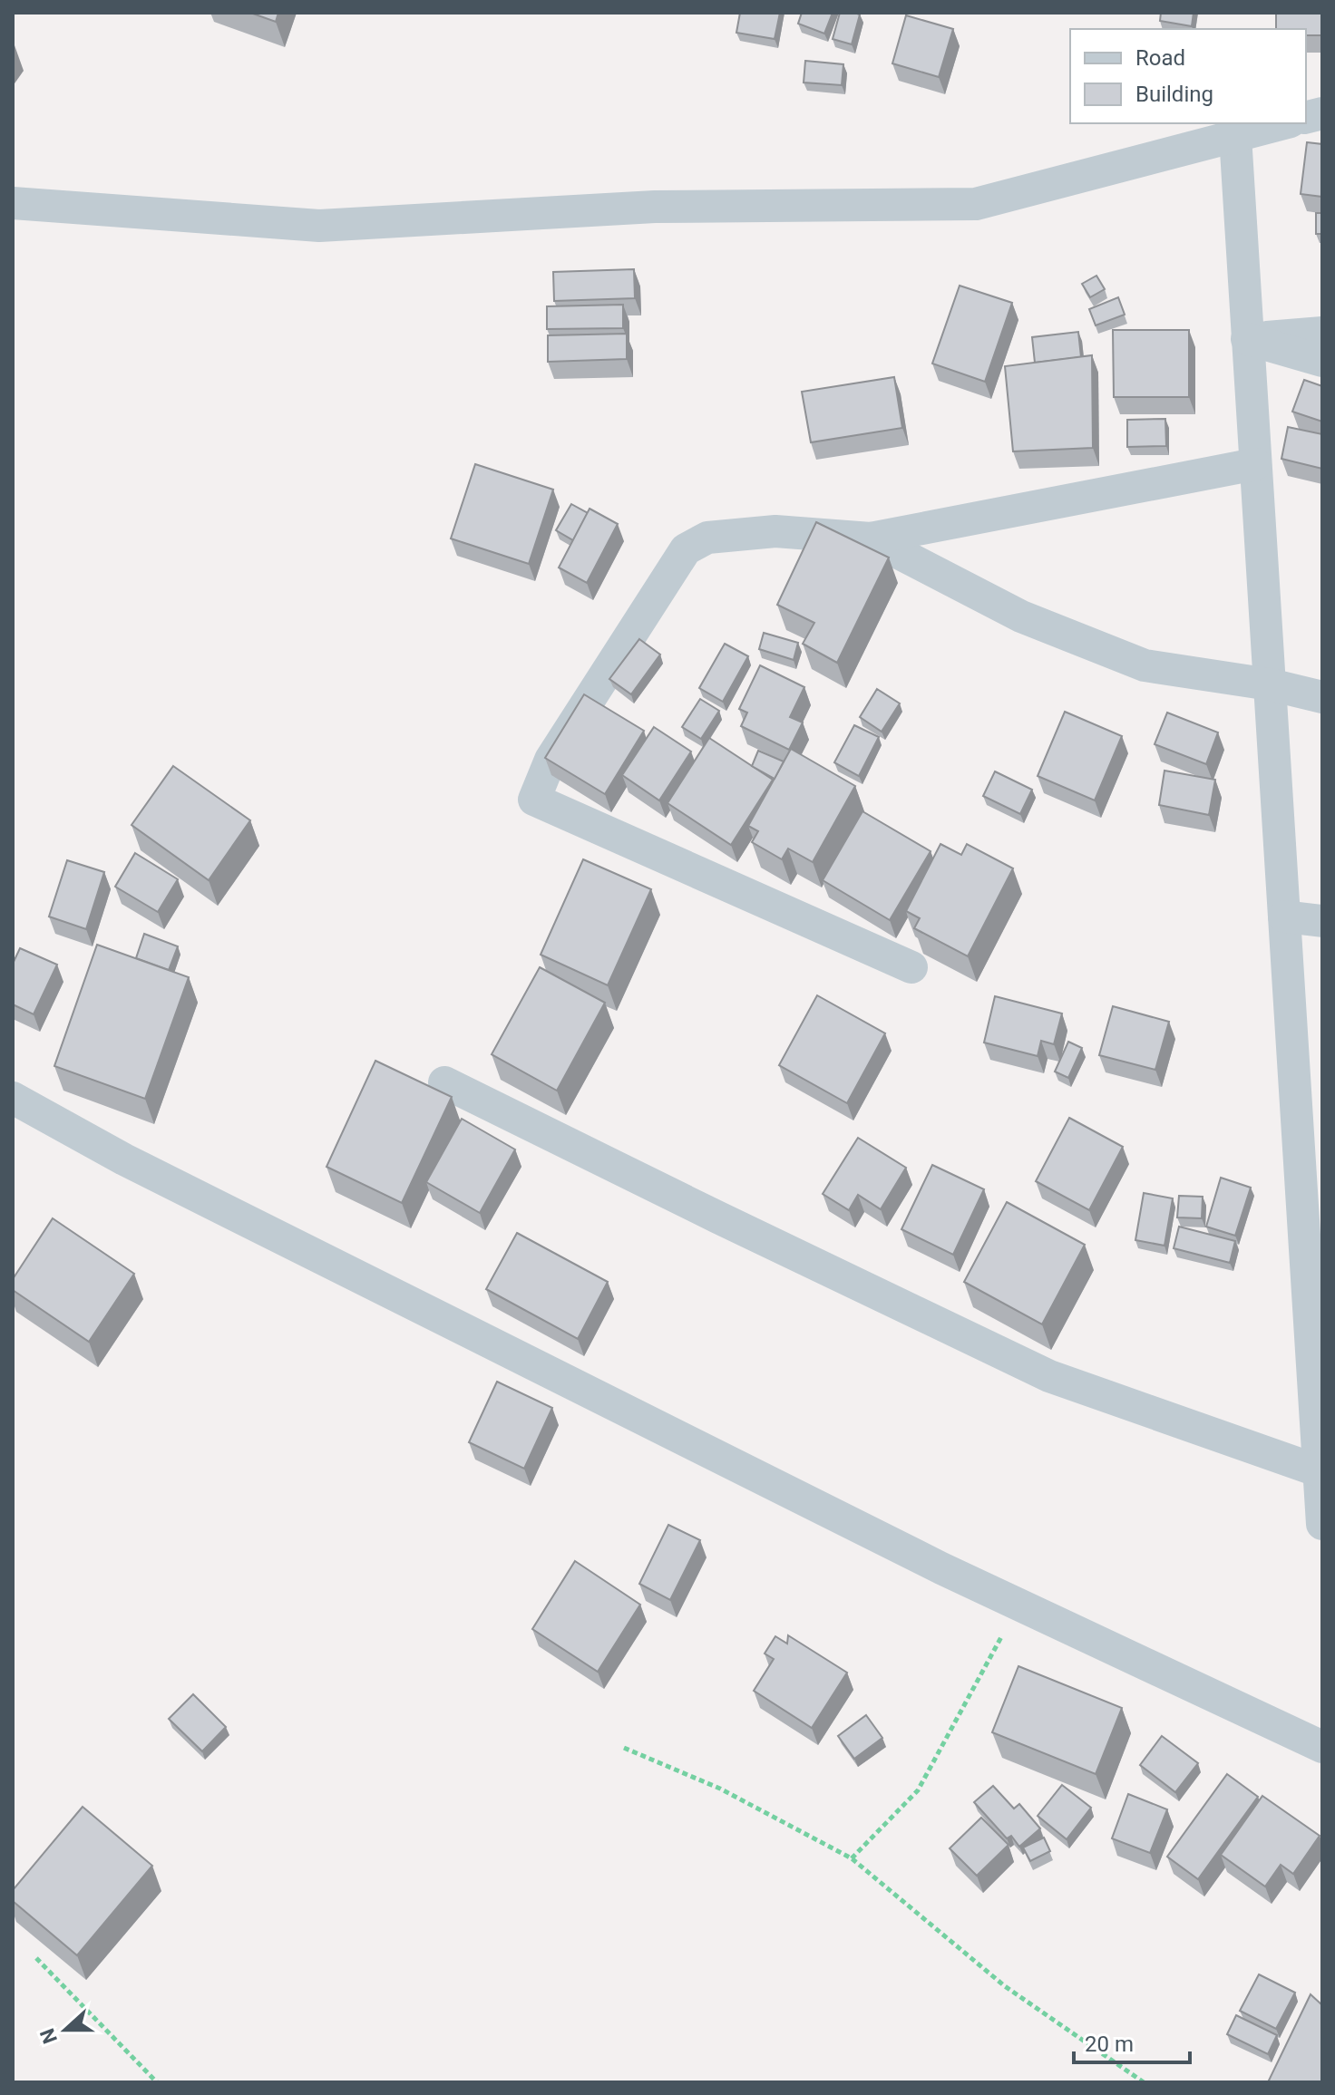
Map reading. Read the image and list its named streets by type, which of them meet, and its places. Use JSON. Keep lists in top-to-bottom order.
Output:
{
  "legend": ["Road", "Building"],
  "scale_bar": "20 m",
  "north": "left"
}
